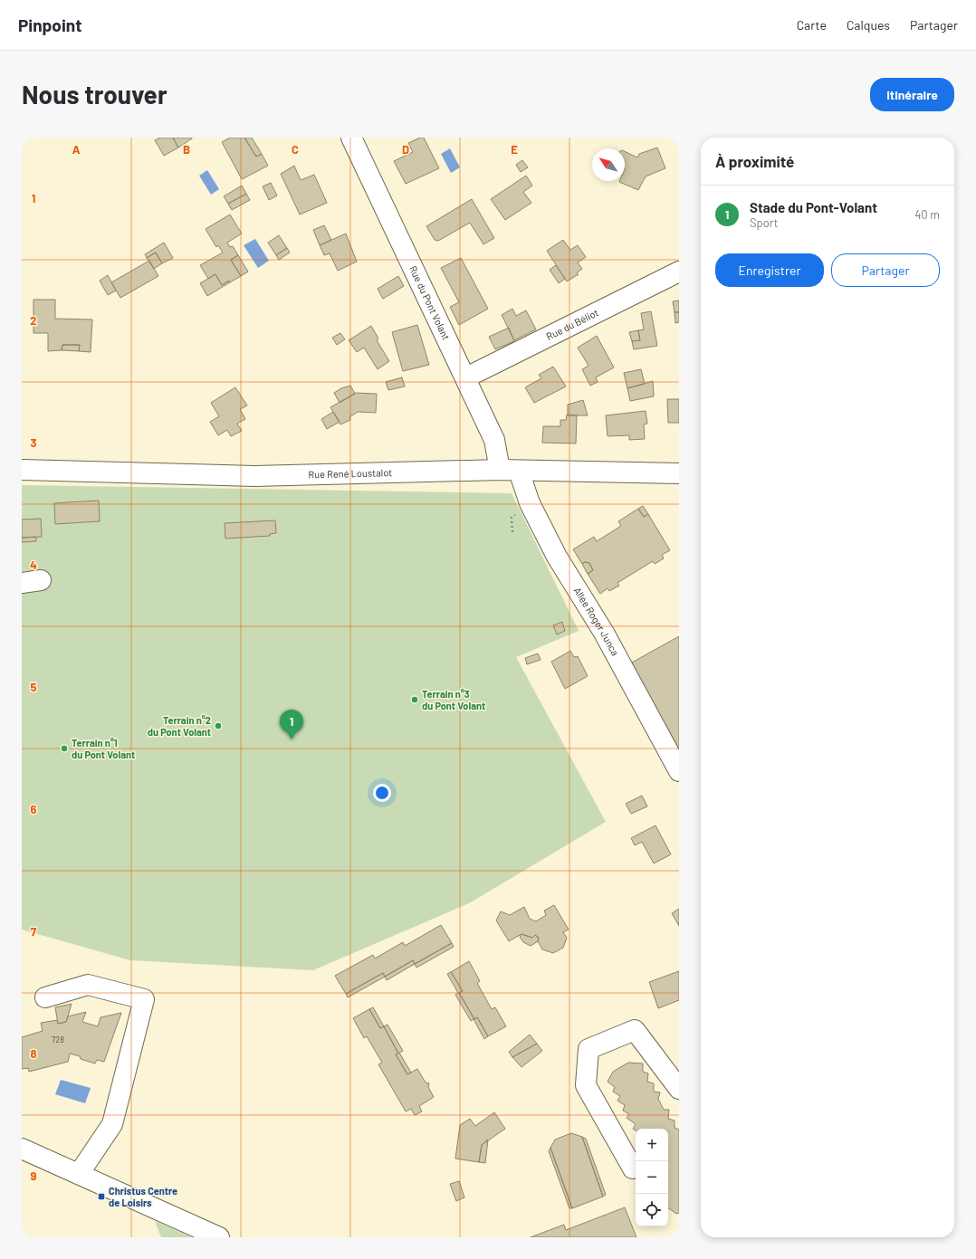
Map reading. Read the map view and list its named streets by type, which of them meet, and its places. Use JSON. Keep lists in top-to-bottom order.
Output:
{
  "streets": {
    "street": [
      "Rue du Pont Volant",
      "Rue du Béliot",
      "Rue René Loustalot",
      "Allée Roger Junca"
    ]
  },
  "crossings": [
    ["Rue du Pont Volant", "Rue du Béliot"],
    ["Rue du Pont Volant", "Rue René Loustalot"],
    ["Rue du Pont Volant", "Allée Roger Junca"],
    ["Rue René Loustalot", "Allée Roger Junca"]
  ],
  "places": {
    "other": ["Terrain n°3 du Pont Volant", "Terrain n°2 du Pont Volant", "Terrain n°1 du Pont Volant"],
    "transit": ["Christus Centre de Loisirs"]
  },
  "house_numbers": ["728"],
  "north": "top left",
  "page": {
    "header": "Pinpoint",
    "nav": ["Carte", "Calques", "Partager"],
    "buttons": [
      "Itinéraire",
      ["Enregistrer", "Partager"]
    ],
    "title": "Nous trouver",
    "heading": "À proximité",
    "list": [
      {
        "mark": "1",
        "name": "Stade du Pont-Volant",
        "note": "Sport",
        "value": "40 m"
      }
    ],
    "pins": "1",
    "map_buttons": ["+", "−"]
  },
  "grid": {
    "columns": [
      "A",
      "B",
      "C",
      "D",
      "E"
    ],
    "rows": [
      "1",
      "2",
      "3",
      "4",
      "5",
      "6",
      "7",
      "8",
      "9"
    ]
  }
}
